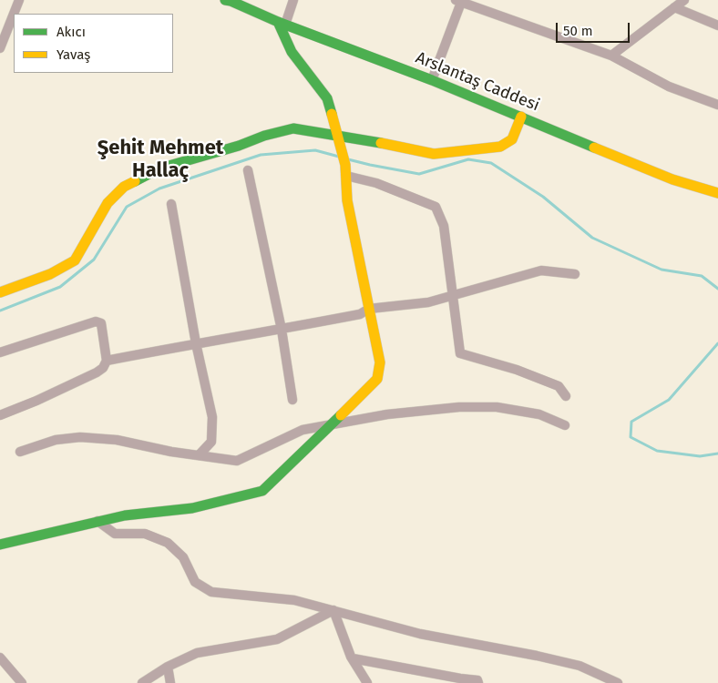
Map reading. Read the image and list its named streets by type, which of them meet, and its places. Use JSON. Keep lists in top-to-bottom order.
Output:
{
  "streets": {
    "street": ["Arslantaş Caddesi"]
  },
  "districts": ["Şehit Mehmet Hallaç"],
  "legend": ["Akıcı", "Yavaş"],
  "scale_bar": "50 m"
}
